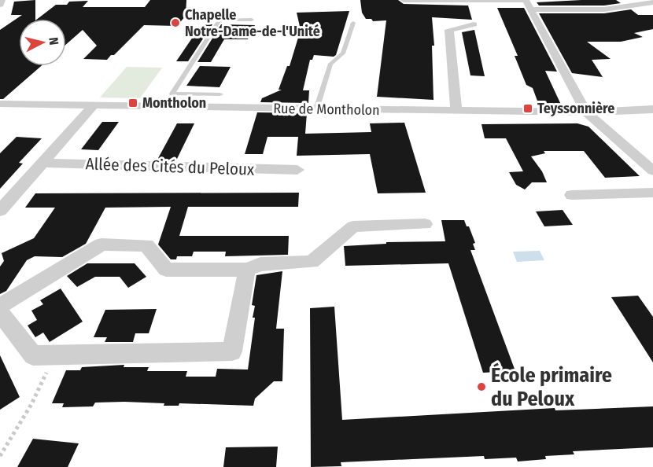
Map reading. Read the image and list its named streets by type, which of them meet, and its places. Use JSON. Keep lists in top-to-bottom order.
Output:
{
  "streets": {
    "street": ["Rue de Montholon", "Allée des Cités du Peloux"]
  },
  "places": {
    "other": ["Chapelle Notre-Dame-de-l'Unité", "École primaire du Peloux"],
    "transit": ["Montholon", "Teyssonnière"]
  },
  "north": "right"
}
